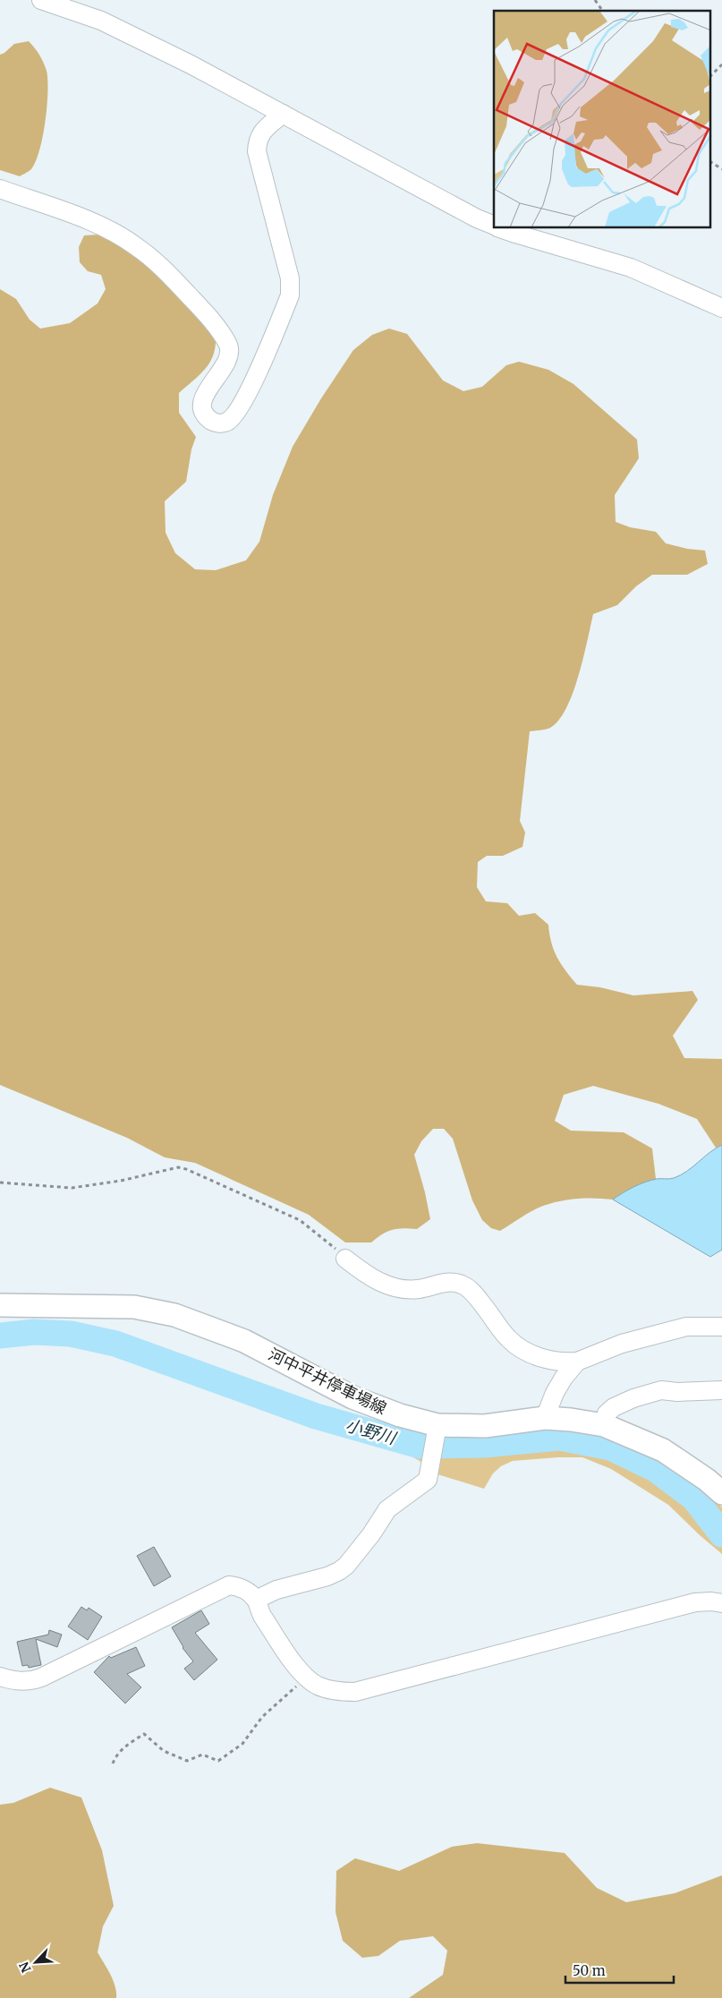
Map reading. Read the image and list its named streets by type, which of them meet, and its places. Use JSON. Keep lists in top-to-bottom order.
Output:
{
  "streets": {
    "main road": ["河中平井停車場線"]
  },
  "water": ["小野川"],
  "scale_bar": "50 m",
  "north": "bottom left"
}
